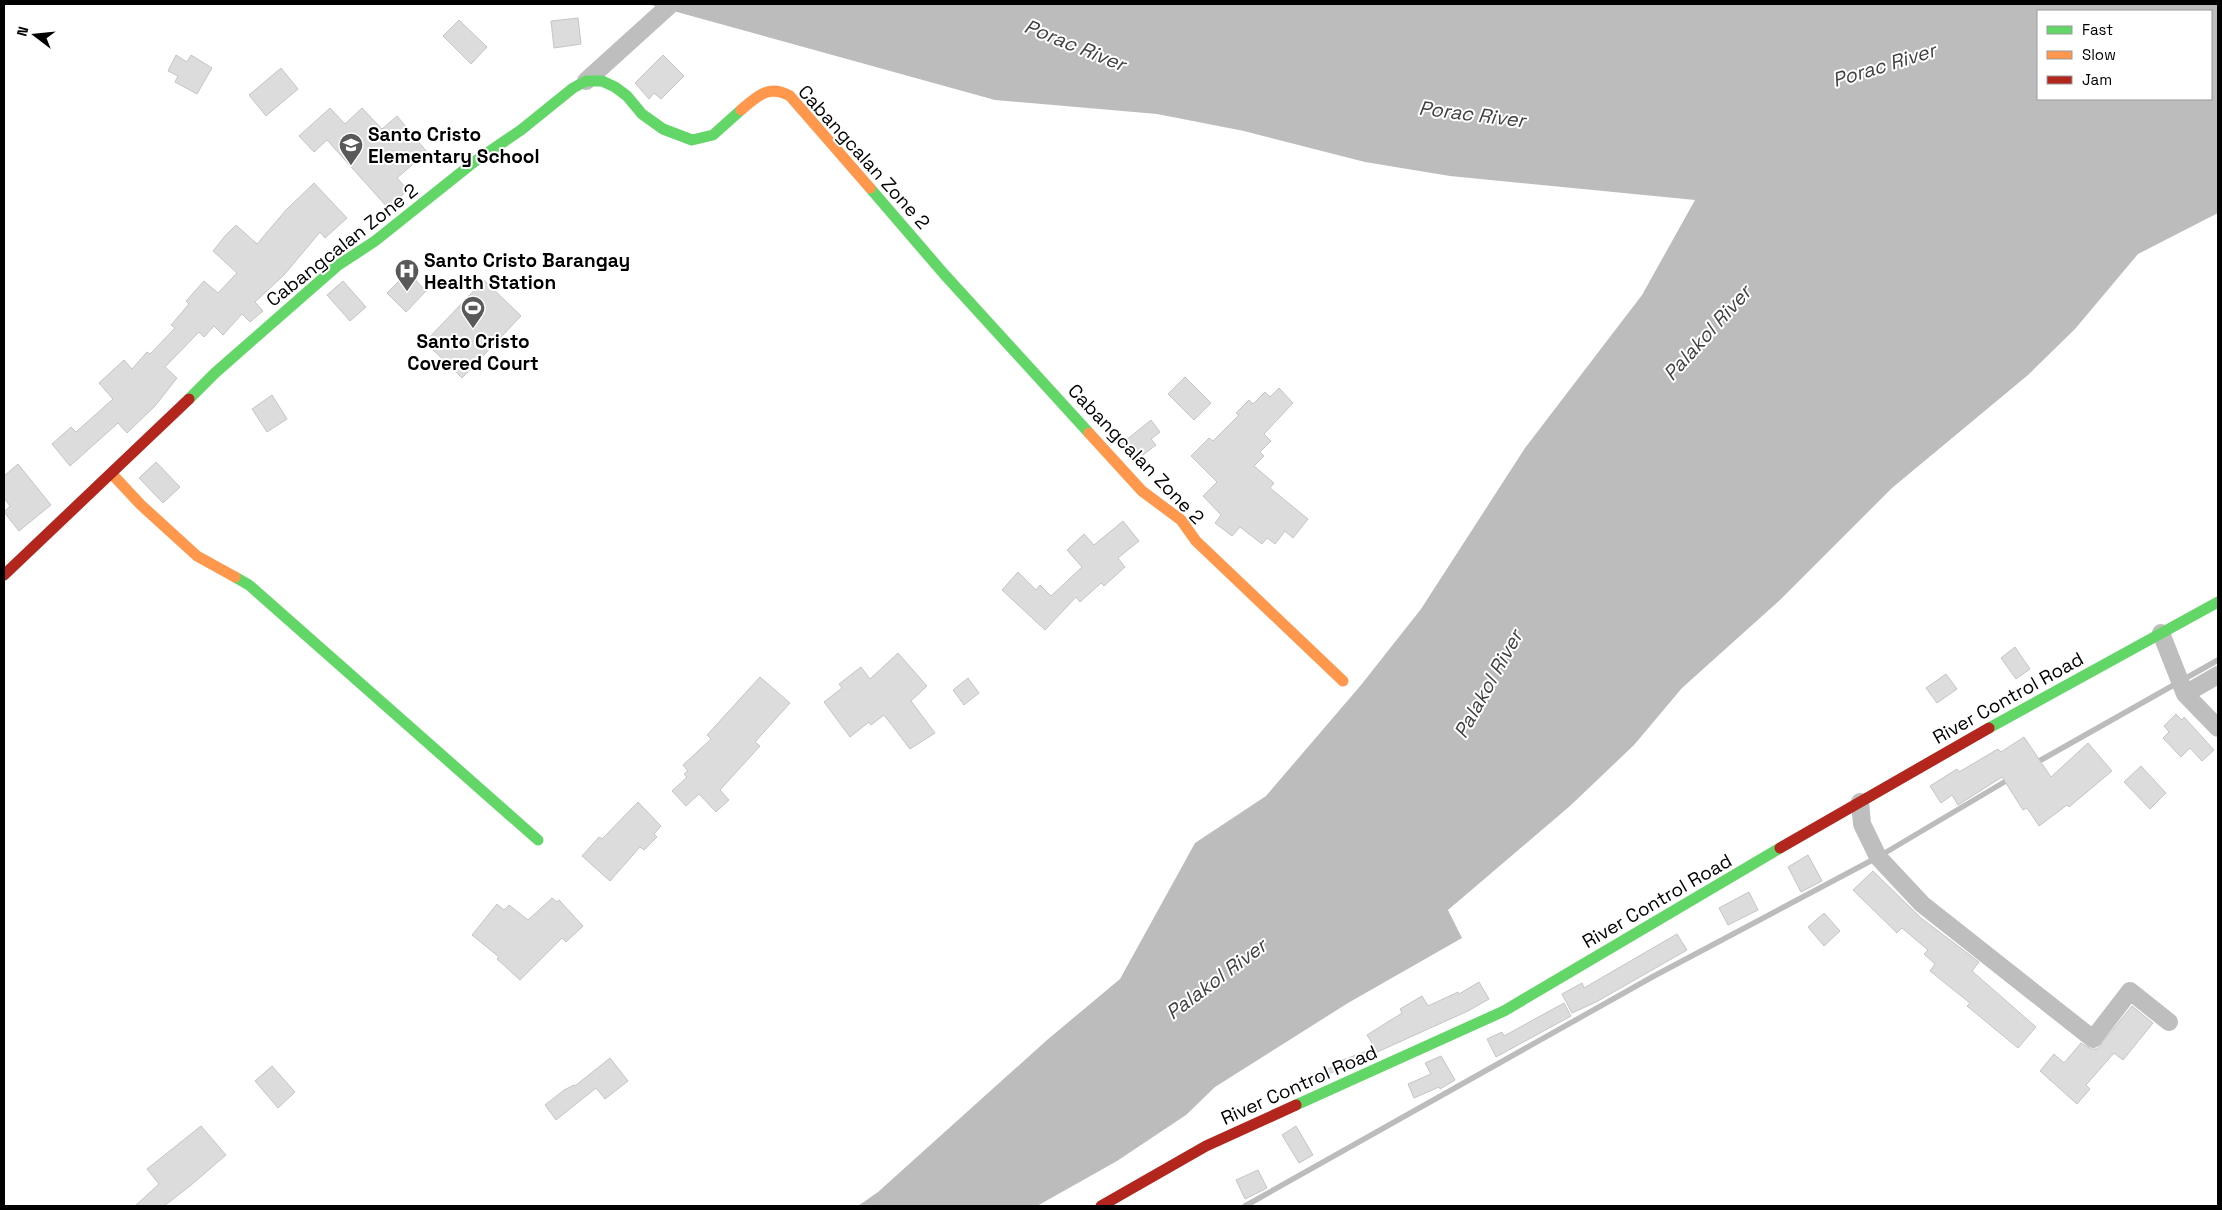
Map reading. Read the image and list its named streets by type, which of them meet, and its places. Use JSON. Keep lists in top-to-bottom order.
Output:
{
  "streets": {
    "street": ["Cabangcalan Zone 2", "River Control Road"]
  },
  "water": ["Porac River", "Palakol River"],
  "places": {
    "school or university": ["Santo Cristo Elementary School"],
    "hospital": ["Santo Cristo Barangay Health Station"],
    "sports": ["Santo Cristo Covered Court"]
  },
  "legend": ["Fast", "Slow", "Jam"],
  "north": "left"
}
